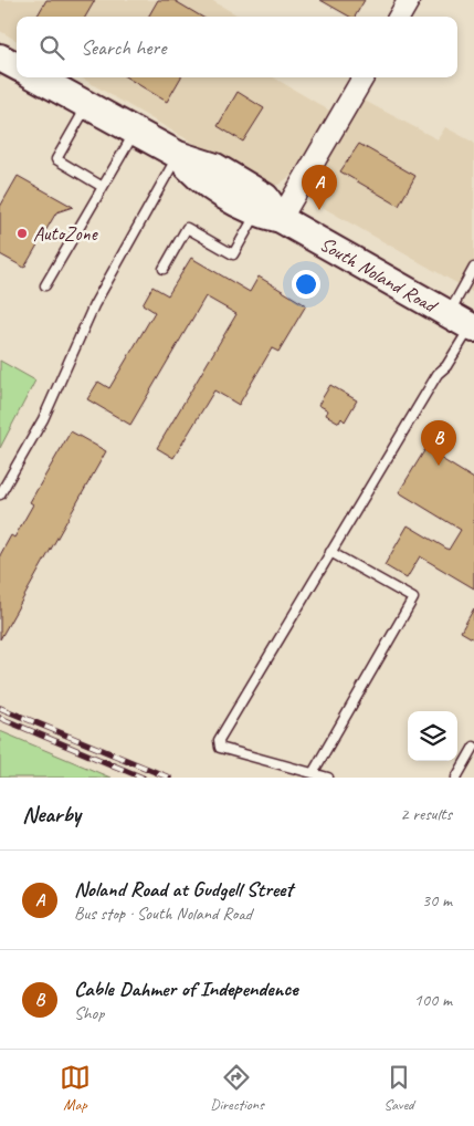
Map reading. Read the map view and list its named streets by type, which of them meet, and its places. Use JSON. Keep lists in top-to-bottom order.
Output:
{
  "streets": {
    "main road": ["South Noland Road"]
  },
  "places": ["AutoZone"],
  "page": {
    "search": "Search here",
    "pins": ["A", "B"],
    "heading": ["Nearby", "2 results"],
    "list": [
      {
        "mark": "A",
        "name": "Noland Road at Gudgell Street",
        "note": "Bus stop · South Noland Road",
        "value": "30 m"
      },
      {
        "mark": "B",
        "name": "Cable Dahmer of Independence",
        "note": "Shop",
        "value": "100 m"
      }
    ],
    "nav": ["Map", "Directions", "Saved"]
  }
}
